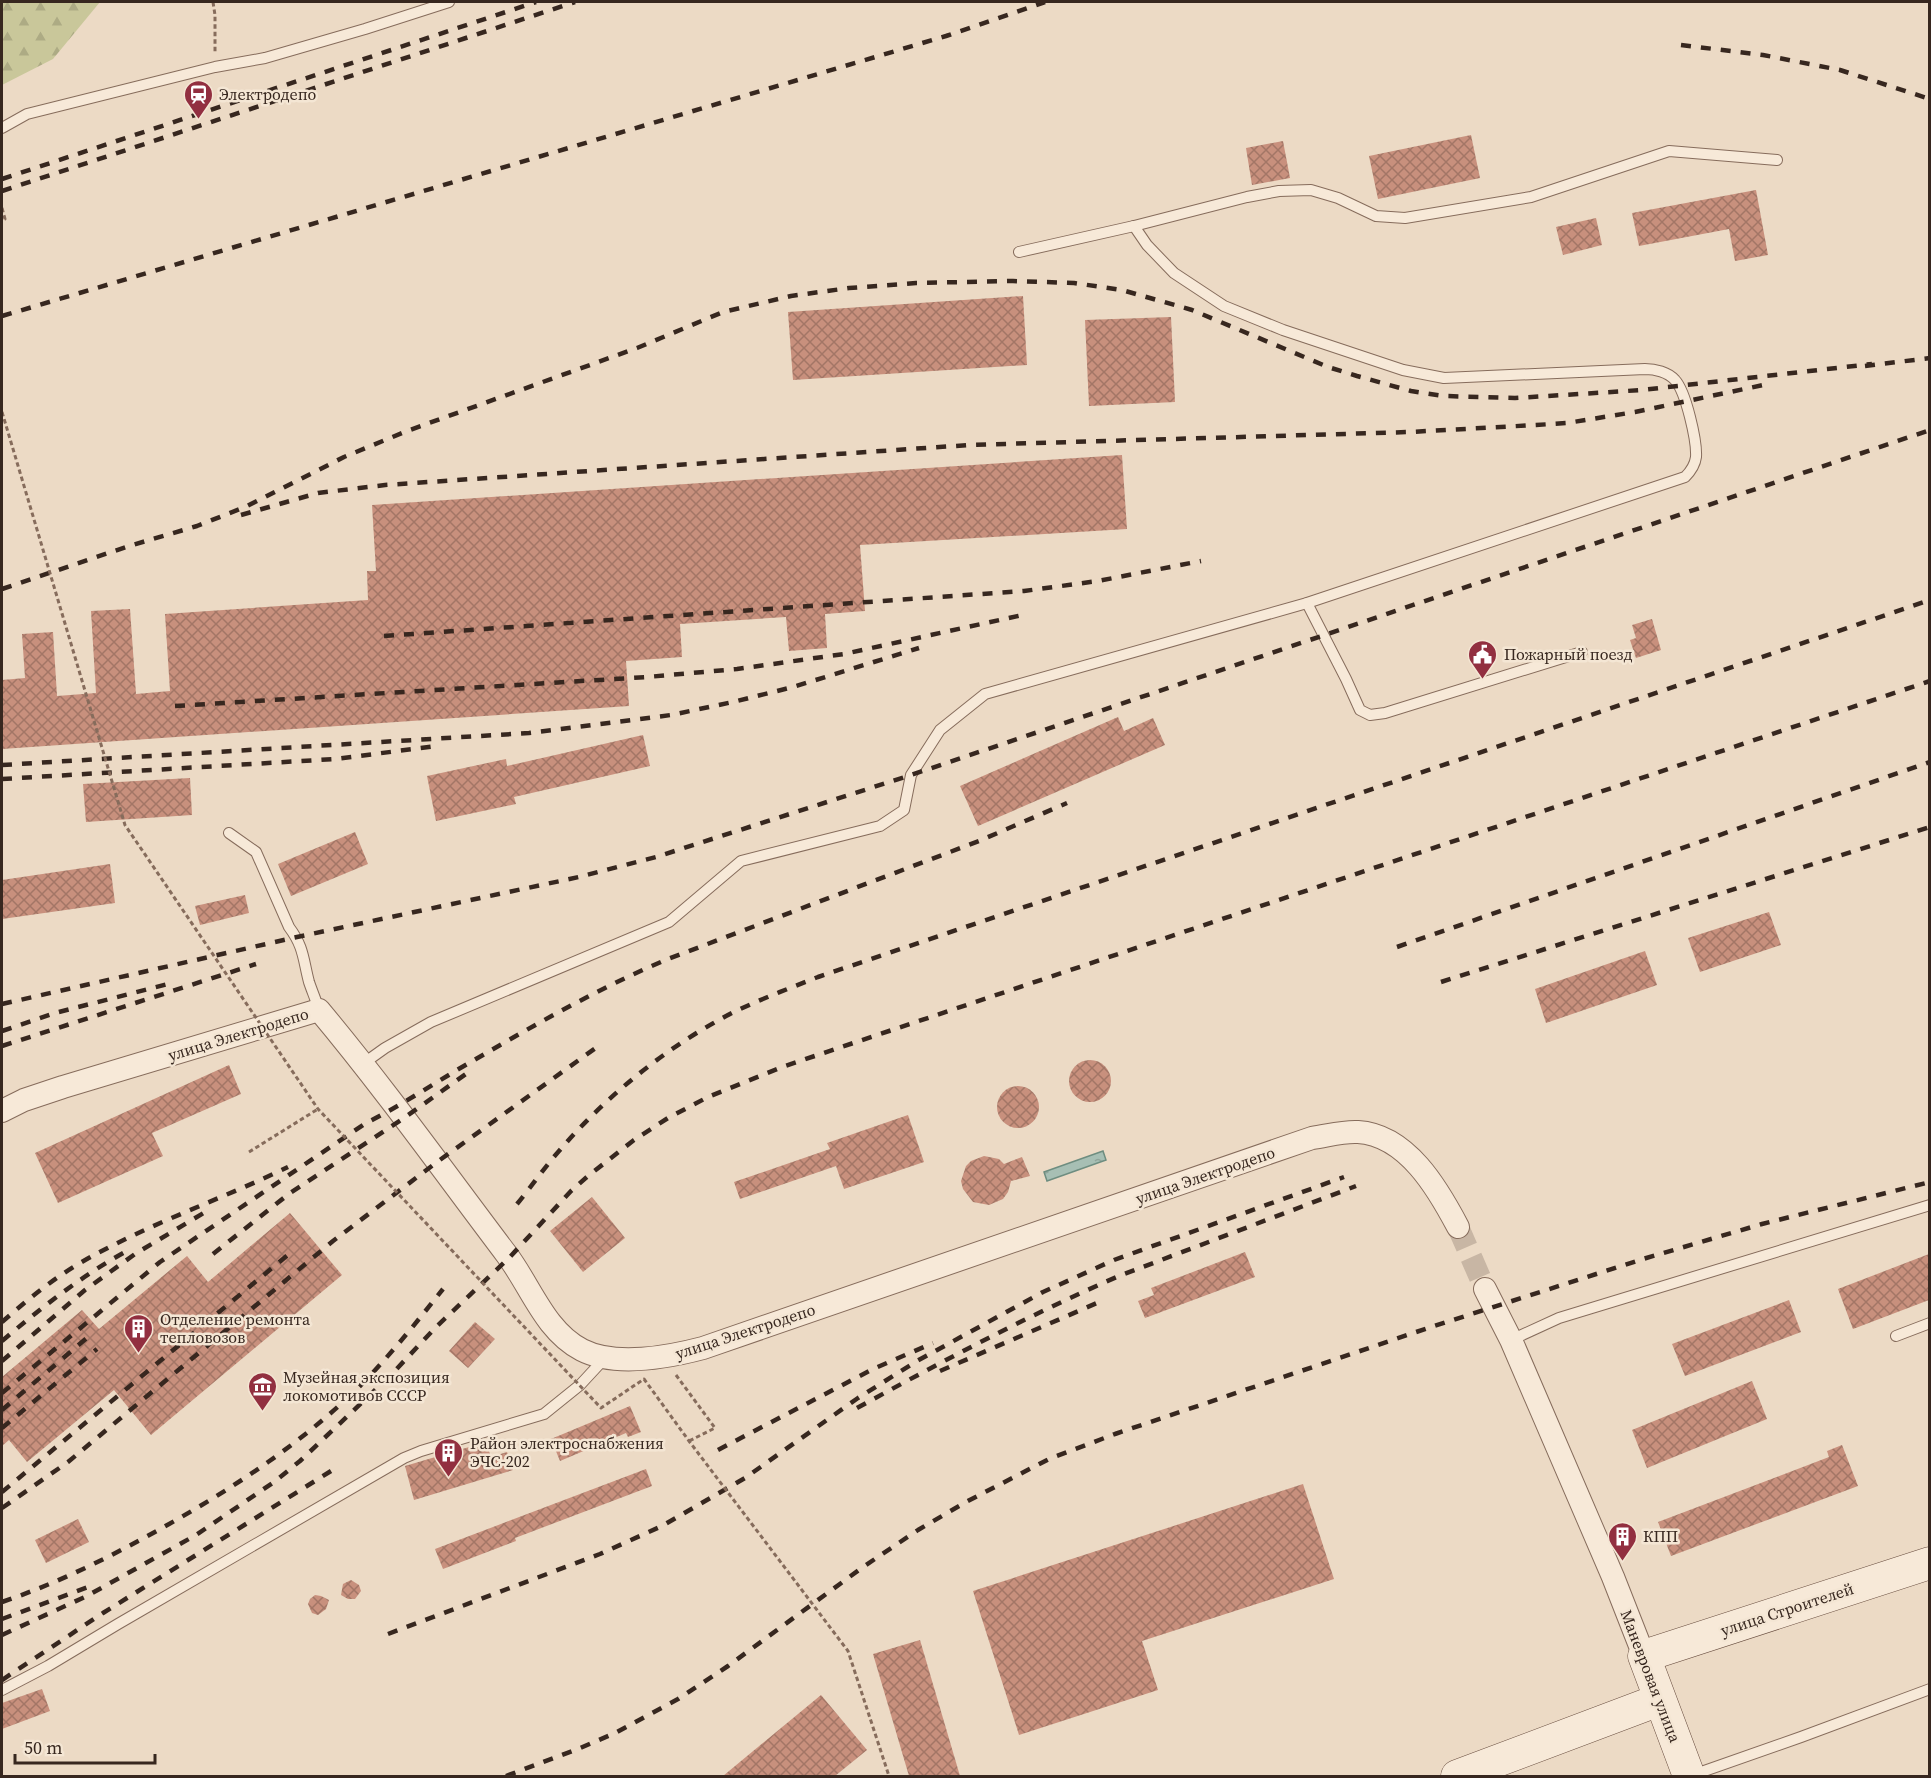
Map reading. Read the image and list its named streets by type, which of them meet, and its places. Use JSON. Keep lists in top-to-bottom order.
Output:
{
  "streets": {
    "street": ["улица Электродепо", "улица Строителей", "Маневровая улица"]
  },
  "crossings": [
    ["улица Строителей", "Маневровая улица"]
  ],
  "places": {
    "station": ["Электродепо"],
    "public building": ["Пожарный поезд"],
    "building": ["Отделение ремонта тепловозов", "Район электроснабжения ЭЧС-202", "КПП"],
    "museum": ["Музейная экспозиция локомотивов СССР"]
  },
  "scale_bar": "50 m"
}
